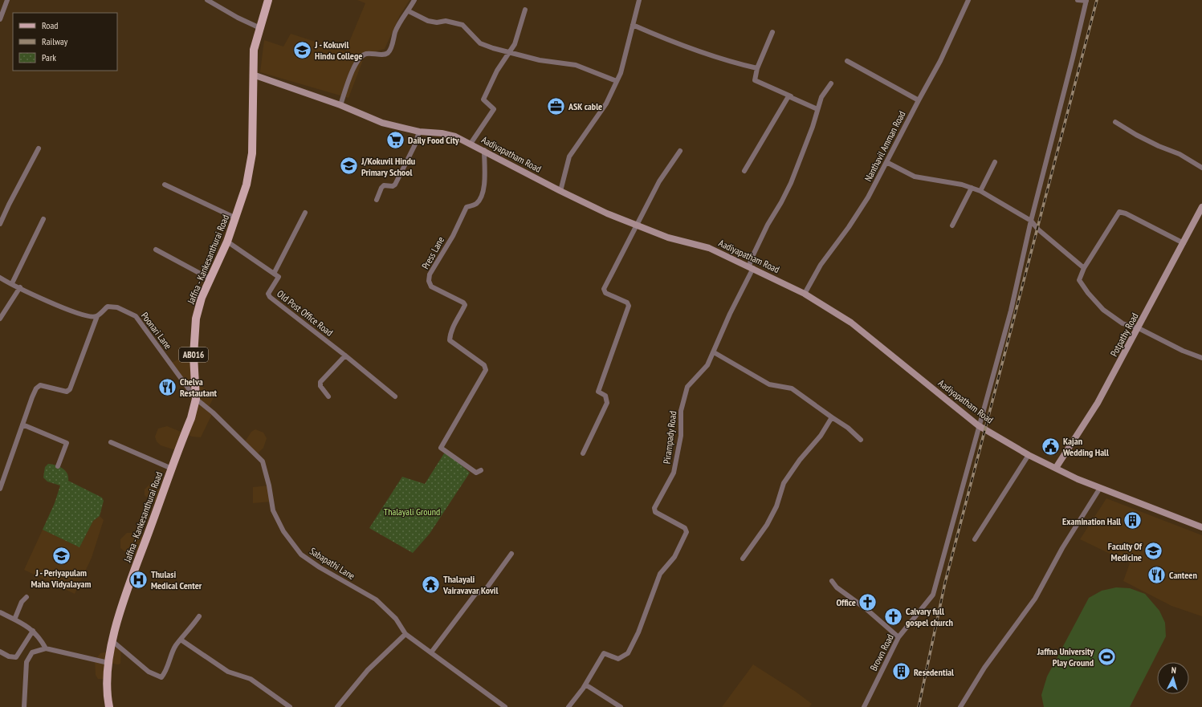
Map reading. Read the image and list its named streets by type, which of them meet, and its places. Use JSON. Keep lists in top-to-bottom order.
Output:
{
  "streets": {
    "main road": ["Jaffna - Kankesanthurai Road", "AB016"],
    "street": [
      "Nanthavil Amman Road",
      "Aadiyapatham Road",
      "Press Lane",
      "Old Post Office Road",
      "Poonari Lane",
      "Potpathy Road",
      "Pirampady Road",
      "Sabapathi Lane",
      "Brown Road"
    ]
  },
  "crossings": [
    ["Nanthavil Amman Road", "Aadiyapatham Road"],
    ["Aadiyapatham Road", "Press Lane"],
    ["Aadiyapatham Road", "Jaffna - Kankesanthurai Road"],
    ["Aadiyapatham Road", "Potpathy Road"],
    ["Aadiyapatham Road", "Pirampady Road"],
    ["Aadiyapatham Road", "Brown Road"],
    ["Jaffna - Kankesanthurai Road", "Poonari Lane"],
    ["Jaffna - Kankesanthurai Road", "Sabapathi Lane"],
    ["Poonari Lane", "Sabapathi Lane"]
  ],
  "parks": ["Thalayali Ground"],
  "places": {
    "school or university": [
      "J - Kokuvil Hindu College",
      "J/Kokuvil Hindu Primary School",
      "Faculty Of Medicine",
      "J - Periyapulam Maha Vidyalayam"
    ],
    "office": ["ASK cable"],
    "supermarket": ["Daily Food City"],
    "restaurant": ["Chelva Restautant", "Canteen"],
    "public building": ["Kajan Wedding Hall"],
    "building": ["Examination Hall", "Resedential"],
    "hospital": ["Thulasi Medical Center"],
    "temple": ["Thalayali Vairavavar Kovil"],
    "church": ["Office", "Calvary full gospel church"],
    "sports": ["Jaffna University Play Ground"]
  },
  "legend": ["Road", "Railway", "Park"],
  "north": "top"
}
